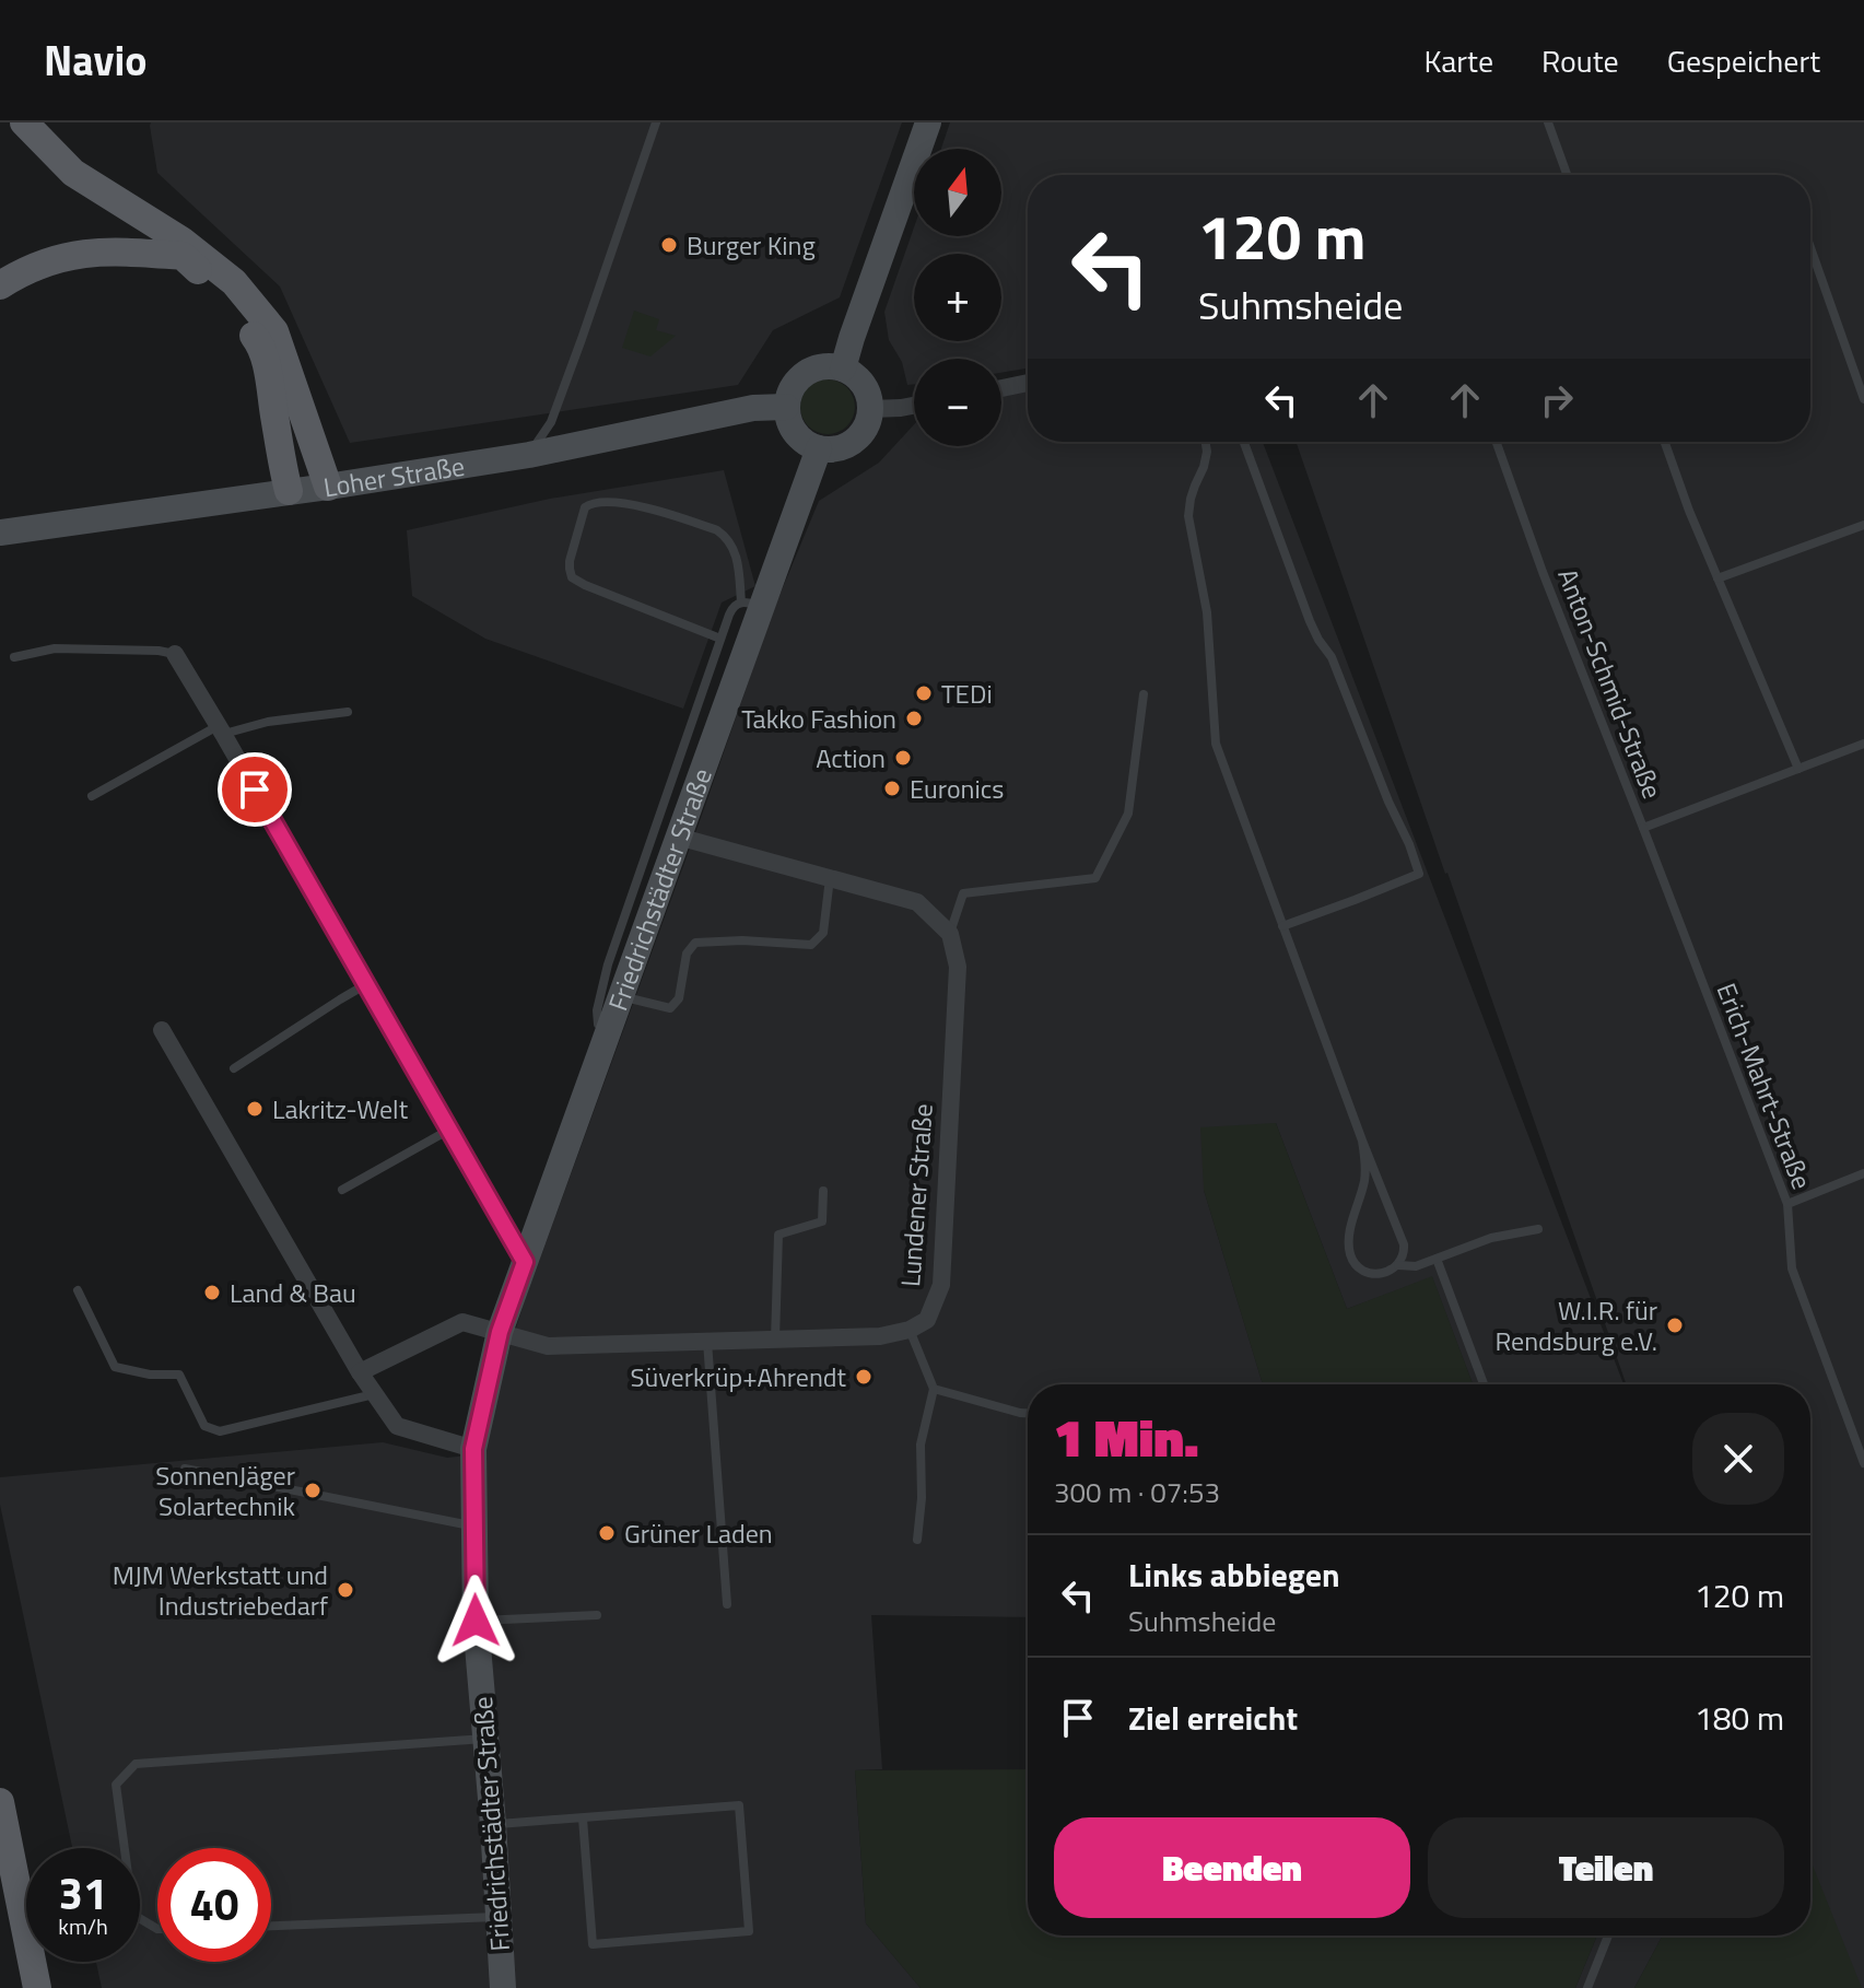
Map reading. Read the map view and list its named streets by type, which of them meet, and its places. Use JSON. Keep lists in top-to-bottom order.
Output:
{
  "streets": {
    "street": ["Loher Straße", "Friedrichstädter Straße", "Lundener Straße"],
    "lane": ["Anton-Schmid-Straße", "Erich-Mahrt-Straße"]
  },
  "crossings": [
    ["Loher Straße", "Friedrichstädter Straße"],
    ["Anton-Schmid-Straße", "Erich-Mahrt-Straße"]
  ],
  "places": [
    "Burger King",
    "TEDi",
    "Takko Fashion",
    "Action",
    "Euronics",
    "Lakritz-Welt",
    "Land & Bau",
    "W.I.R. für Rendsburg e.V.",
    "Süverkrüp+Ahrendt",
    "SonnenJäger Solartechnik",
    "Grüner Laden",
    "MJM Werkstatt und Industriebedarf"
  ],
  "north": "top",
  "page": {
    "header": "Navio",
    "nav": ["Karte", "Route", "Gespeichert"],
    "map_buttons": ["+", "−"],
    "turn": ["120 m", "Suhmsheide"],
    "heading": ["1 Min.", "300 m · 07:53"],
    "list": [
      {
        "name": "Links abbiegen",
        "note": "Suhmsheide",
        "value": "120 m"
      },
      {
        "name": "Ziel erreicht",
        "value": "180 m"
      }
    ],
    "buttons": ["Beenden", "Teilen"],
    "speed": "31 km/h",
    "limit": "40"
  }
}
